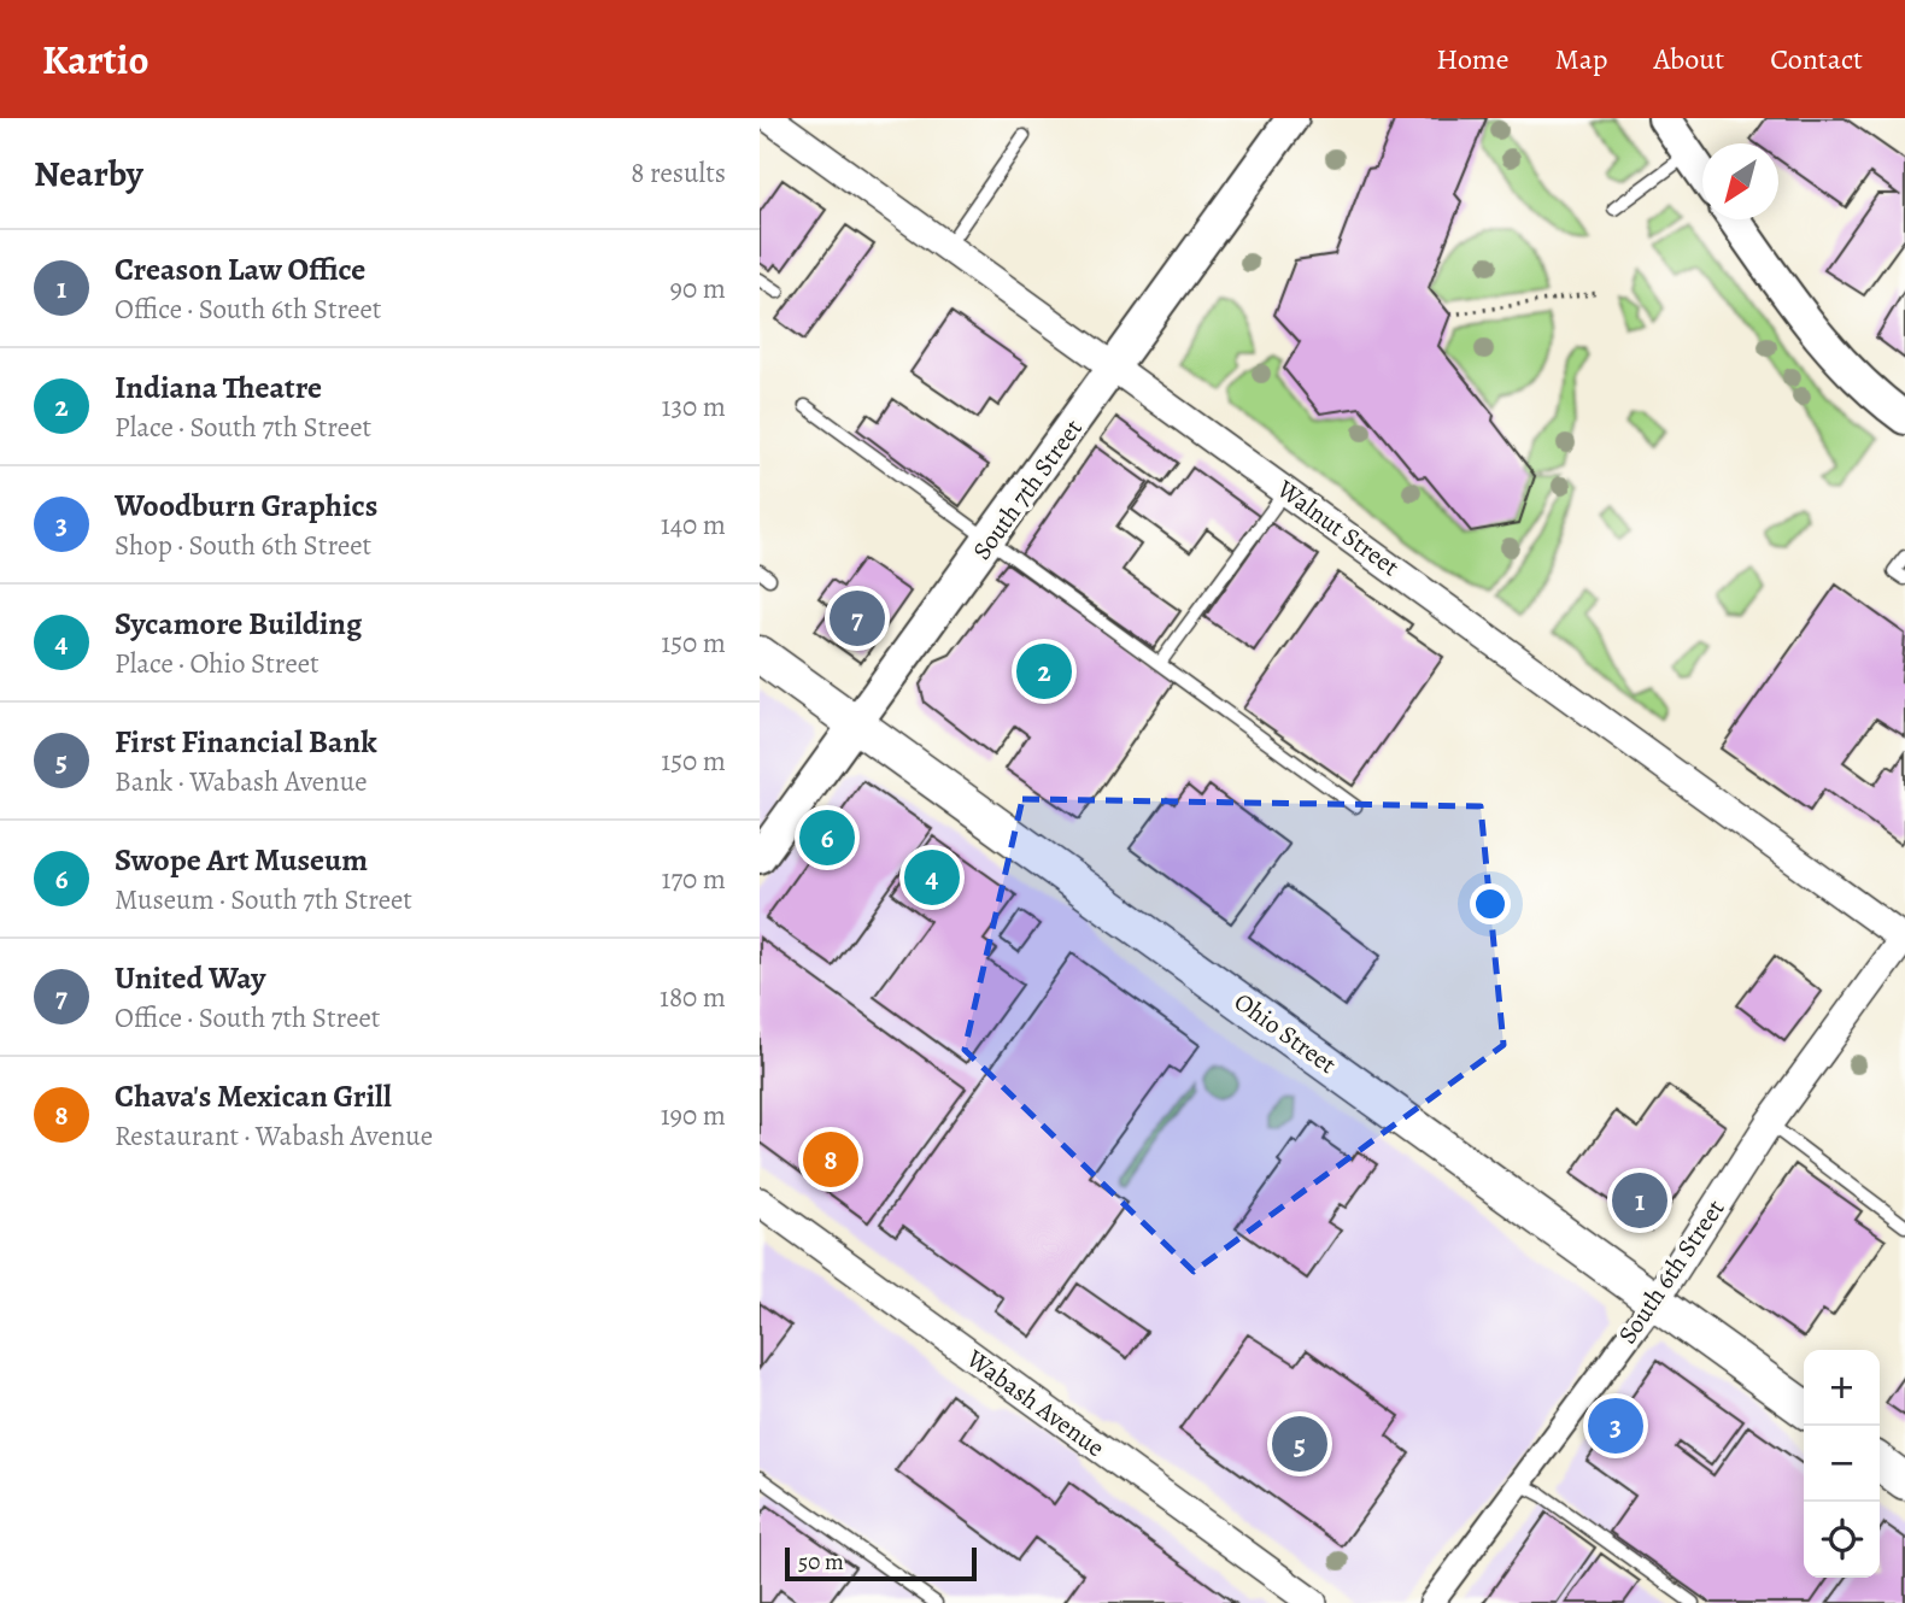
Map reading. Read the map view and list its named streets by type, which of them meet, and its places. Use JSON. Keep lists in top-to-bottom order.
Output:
{
  "streets": {
    "main road": ["South 7th Street", "Ohio Street"],
    "street": ["Walnut Street", "South 6th Street", "Wabash Avenue"]
  },
  "crossings": [
    ["South 7th Street", "Walnut Street"],
    ["South 7th Street", "Ohio Street"],
    ["Walnut Street", "South 6th Street"],
    ["Ohio Street", "South 6th Street"]
  ],
  "scale_bar": "50 m",
  "north": "bottom left",
  "page": {
    "header": "Kartio",
    "nav": [
      "Home",
      "Map",
      "About",
      "Contact"
    ],
    "heading": ["Nearby", "8 results"],
    "list": [
      {
        "mark": "1",
        "name": "Creason Law Office",
        "note": "Office · South 6th Street",
        "value": "90 m"
      },
      {
        "mark": "2",
        "name": "Indiana Theatre",
        "note": "Place · South 7th Street",
        "value": "130 m"
      },
      {
        "mark": "3",
        "name": "Woodburn Graphics",
        "note": "Shop · South 6th Street",
        "value": "140 m"
      },
      {
        "mark": "4",
        "name": "Sycamore Building",
        "note": "Place · Ohio Street",
        "value": "150 m"
      },
      {
        "mark": "5",
        "name": "First Financial Bank",
        "note": "Bank · Wabash Avenue",
        "value": "150 m"
      },
      {
        "mark": "6",
        "name": "Swope Art Museum",
        "note": "Museum · South 7th Street",
        "value": "170 m"
      },
      {
        "mark": "7",
        "name": "United Way",
        "note": "Office · South 7th Street",
        "value": "180 m"
      },
      {
        "mark": "8",
        "name": "Chava's Mexican Grill",
        "note": "Restaurant · Wabash Avenue",
        "value": "190 m"
      }
    ],
    "pins": [
      "7",
      "2",
      "6",
      "4",
      "8",
      "1",
      "3",
      "5"
    ],
    "map_buttons": ["+", "−"],
    "scale": "50 m"
  }
}
